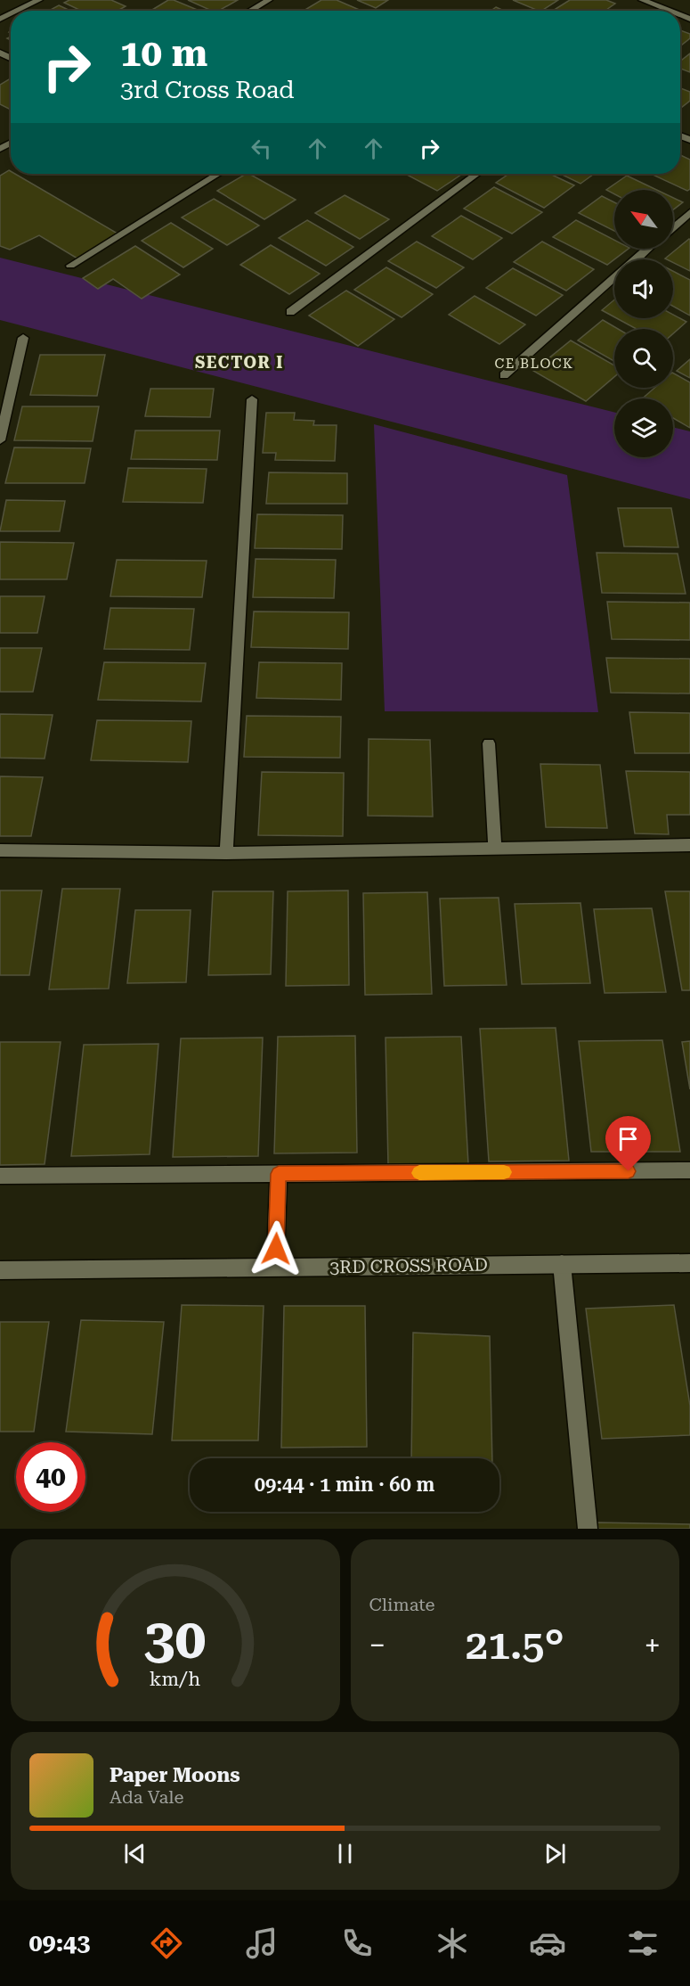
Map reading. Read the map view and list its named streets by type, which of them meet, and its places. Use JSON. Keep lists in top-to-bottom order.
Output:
{
  "streets": {
    "street": ["3RD CROSS ROAD"]
  },
  "districts": ["SECTOR I", "CE BLOCK"],
  "north": "top left",
  "page": {
    "turn": ["10 m", "3rd Cross Road"],
    "limit": "40",
    "trip": "09:44 · 1 min · 60 m",
    "tile": "Climate",
    "heat": ["−", "21.5°", "+"],
    "song": ["Paper Moons", "Ada Vale"],
    "tabs": "09:43",
    "gauge": ["30", "km/h"]
  }
}
